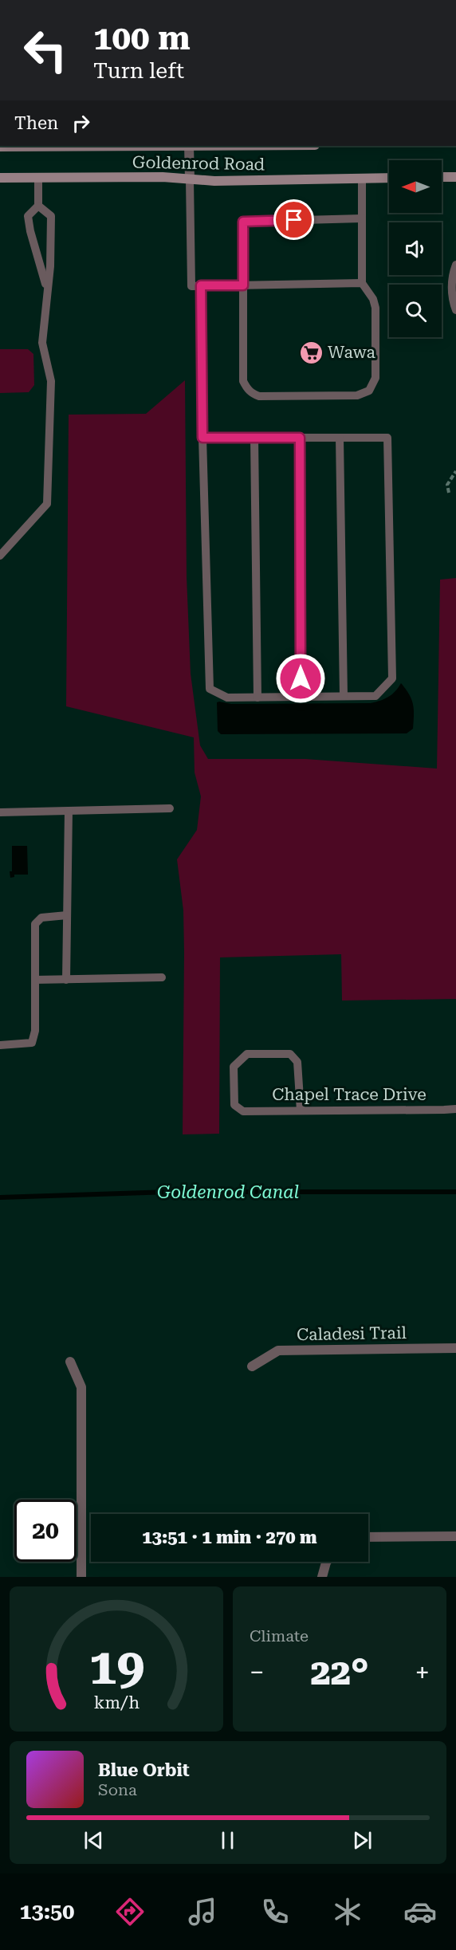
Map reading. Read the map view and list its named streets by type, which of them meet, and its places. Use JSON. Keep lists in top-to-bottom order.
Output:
{
  "streets": {
    "main road": ["Goldenrod Road"],
    "street": ["Caladesi Trail"],
    "lane": ["Chapel Trace Drive"]
  },
  "water": ["Goldenrod Canal"],
  "places": {
    "supermarket": ["Wawa"]
  },
  "north": "left",
  "page": {
    "turn": ["100 m", "Turn left"],
    "then": "Then",
    "limit": "20",
    "trip": "13:51 · 1 min · 270 m",
    "tile": "Climate",
    "heat": ["−", "22°", "+"],
    "song": ["Blue Orbit", "Sona"],
    "tabs": "13:50",
    "gauge": ["19", "km/h"]
  }
}
